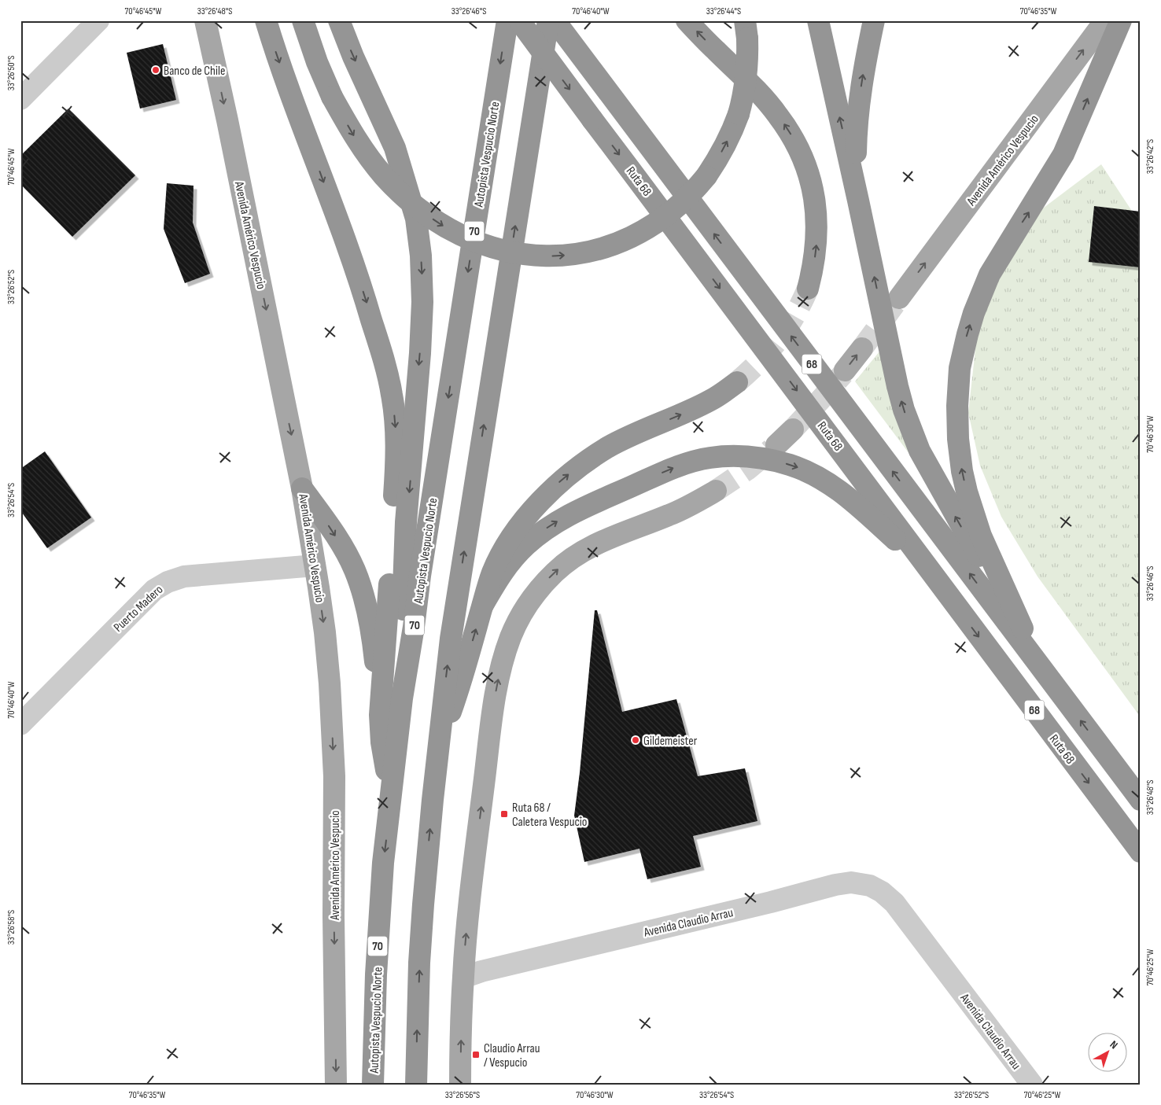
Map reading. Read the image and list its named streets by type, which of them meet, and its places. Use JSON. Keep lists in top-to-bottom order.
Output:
{
  "streets": {
    "highway": [
      "Autopista Vespucio Norte",
      "Ruta 68",
      "70",
      "68"
    ],
    "main road": ["Avenida Américo Vespucio"],
    "street": ["Puerto Madero", "Avenida Claudio Arrau"]
  },
  "crossings": [
    ["Avenida Américo Vespucio", "Puerto Madero"]
  ],
  "places": {
    "other": ["Banco de Chile", "Gildemeister"],
    "transit": ["Ruta 68 / Caletera Vespucio", "Claudio Arrau / Vespucio"]
  },
  "north": "top right",
  "coordinates": [
    "70°46'45\"W",
    "33°26'48\"S",
    "33°26'46\"S",
    "70°46'40\"W",
    "33°26'44\"S",
    "70°46'35\"W",
    "33°26'50\"S",
    "33°26'42\"S",
    "33°26'52\"S",
    "70°46'30\"W",
    "33°26'54\"S",
    "33°26'58\"S",
    "70°46'25\"W",
    "33°26'56\"S"
  ]
}
